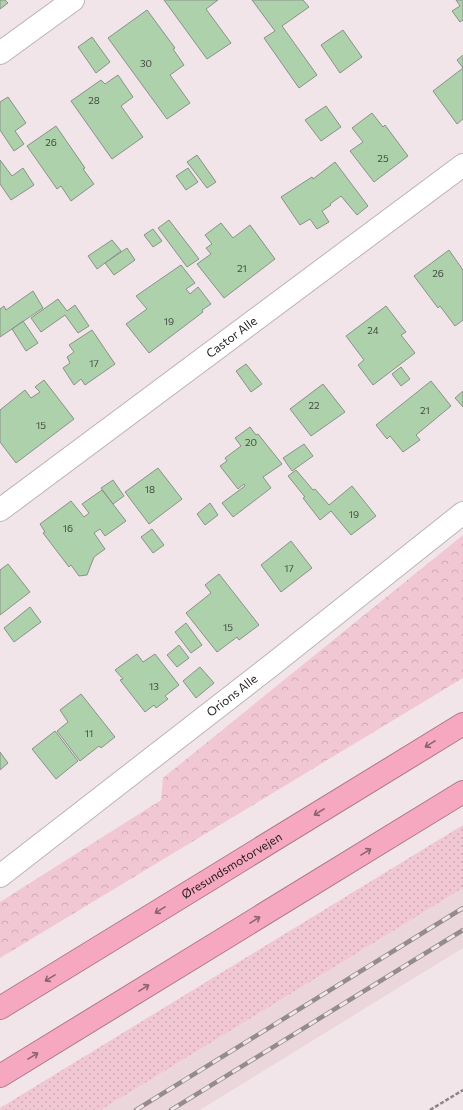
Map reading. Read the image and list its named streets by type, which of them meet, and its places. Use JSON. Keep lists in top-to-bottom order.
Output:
{
  "streets": {
    "highway": ["Øresundsmotorvejen"],
    "street": ["Castor Alle", "Orions Alle"]
  },
  "house_numbers": [
    "30",
    "28",
    "26",
    "25",
    "21",
    "26",
    "19",
    "24",
    "17",
    "22",
    "21",
    "15",
    "20",
    "18",
    "19",
    "16",
    "17",
    "15",
    "13",
    "11"
  ]
}
